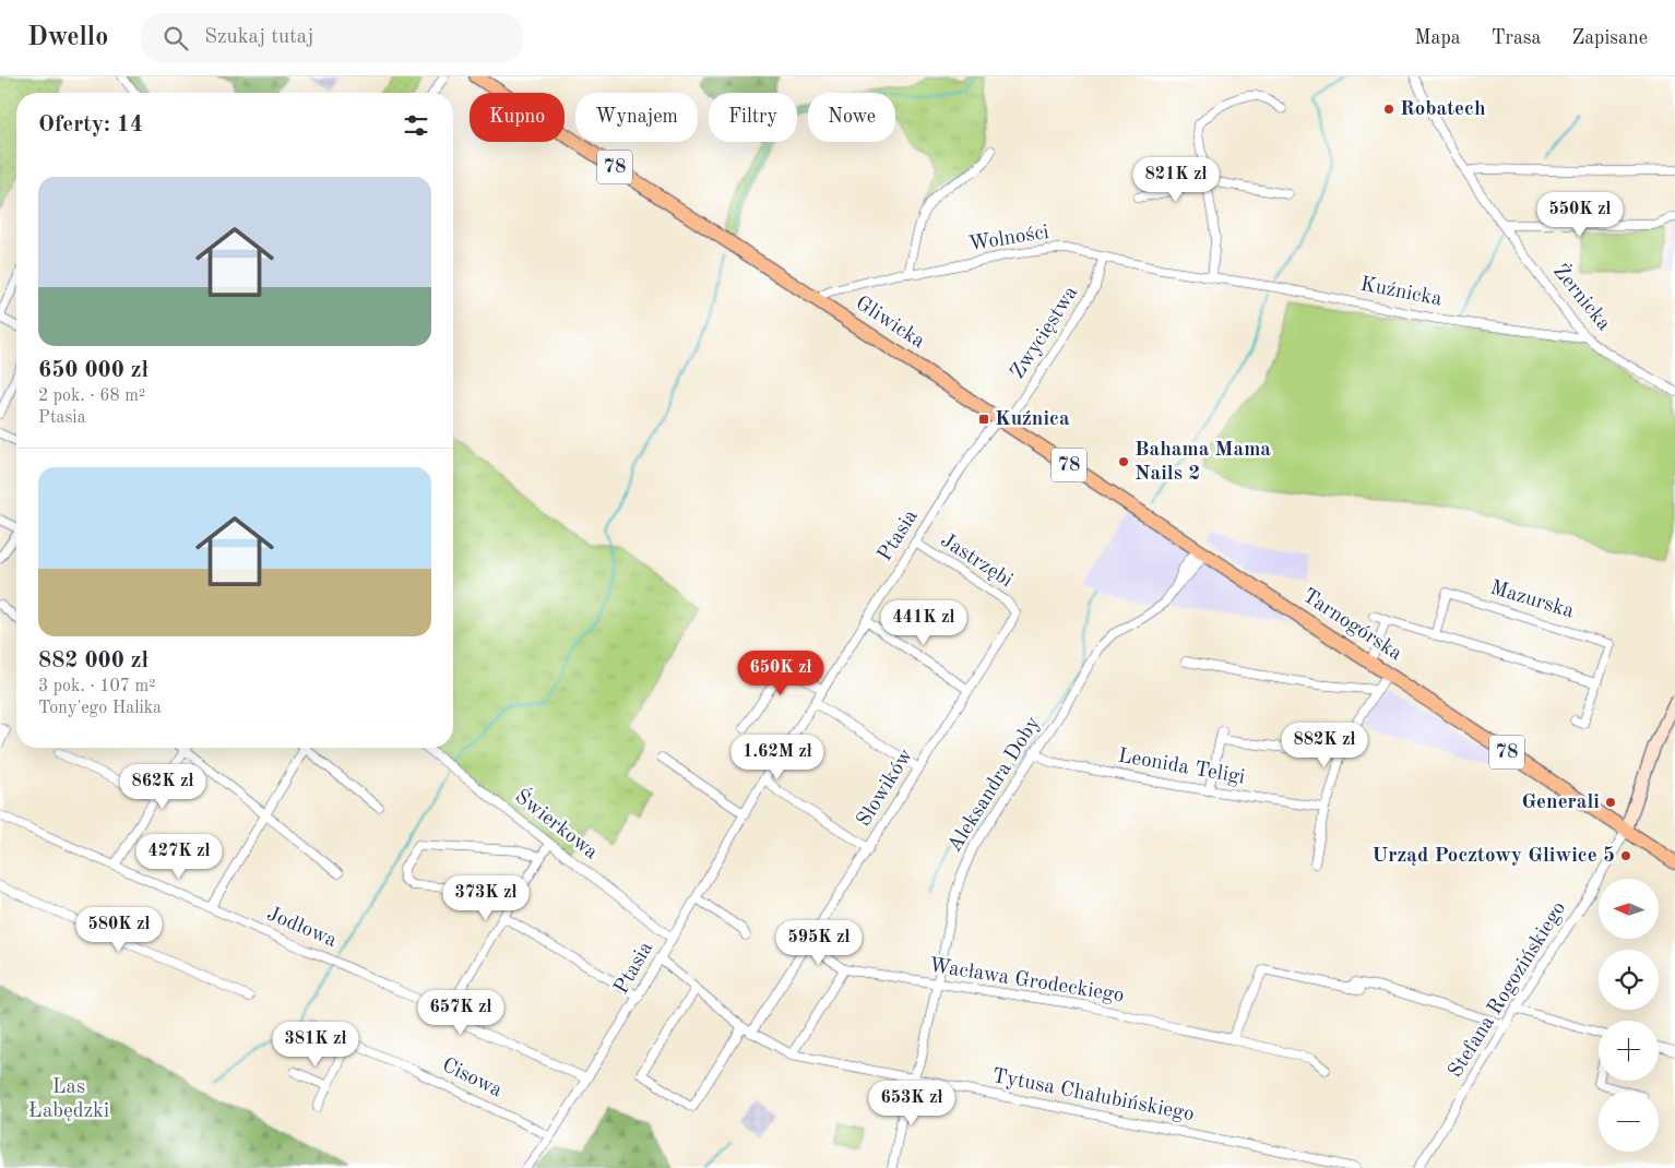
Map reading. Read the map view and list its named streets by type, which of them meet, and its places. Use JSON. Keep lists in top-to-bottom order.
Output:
{
  "streets": {
    "main road": ["78", "Gliwicka", "Tarnogórska"],
    "street": [
      "Wolności",
      "Kuźnicka",
      "Żernicka",
      "Zwycięstwa",
      "Ptasia",
      "Jastrzębi",
      "Mazurska",
      "Leonida Teligi",
      "Aleksandra Doby",
      "Słowików",
      "Świerkowa",
      "Jodłowa",
      "Wacława Grodeckiego",
      "Stefana Rogozińskiego",
      "Cisowa",
      "Tytusa Chałubińskiego"
    ]
  },
  "crossings": [
    ["Wolności", "Kuźnicka"],
    ["Wolności", "Gliwicka"],
    ["Wolności", "Zwycięstwa"],
    ["Kuźnicka", "Żernicka"],
    ["Gliwicka", "Zwycięstwa"],
    ["Gliwicka", "Ptasia"],
    ["Gliwicka", "Tarnogórska"],
    ["Zwycięstwa", "Ptasia"],
    ["Zwycięstwa", "Tarnogórska"],
    ["Ptasia", "Jastrzębi"],
    ["Ptasia", "Tarnogórska"],
    ["Ptasia", "Świerkowa"],
    ["Ptasia", "Jodłowa"],
    ["Ptasia", "Cisowa"],
    ["Ptasia", "Tytusa Chałubińskiego"],
    ["Jastrzębi", "Słowików"],
    ["Tarnogórska", "Aleksandra Doby"],
    ["Tarnogórska", "Stefana Rogozińskiego"],
    ["Leonida Teligi", "Aleksandra Doby"],
    ["Aleksandra Doby", "Wacława Grodeckiego"],
    ["Aleksandra Doby", "Tytusa Chałubińskiego"],
    ["Słowików", "Tytusa Chałubińskiego"]
  ],
  "parks": ["Las Łabędzki"],
  "places": {
    "other": [
      "Robatech",
      "Bahama Mama Nails 2",
      "Generali",
      "Urząd Pocztowy Gliwice 5"
    ],
    "transit": ["Kuźnica"]
  },
  "north": "left",
  "page": {
    "header": "Dwello",
    "search": "Szukaj tutaj",
    "nav": ["Mapa", "Trasa", "Zapisane"],
    "chip": [
      "Kupno",
      "Wynajem",
      "Filtry",
      "Nowe"
    ],
    "heading": "Oferty: 14",
    "price": [
      "821K zł",
      "550K zł",
      "441K zł",
      "650K zł",
      "882K zł",
      "1.62M zł",
      "862K zł",
      "427K zł",
      "373K zł",
      "580K zł",
      "595K zł",
      "657K zł",
      "381K zł",
      "653K zł"
    ],
    "list": [
      {
        "name": "650 000 zł",
        "note": "2 pok. · 68 m² · Ptasia"
      },
      {
        "name": "882 000 zł",
        "note": "3 pok. · 107 m² · Tony'ego Halika"
      }
    ],
    "map_buttons": ["+", "−"]
  }
}
